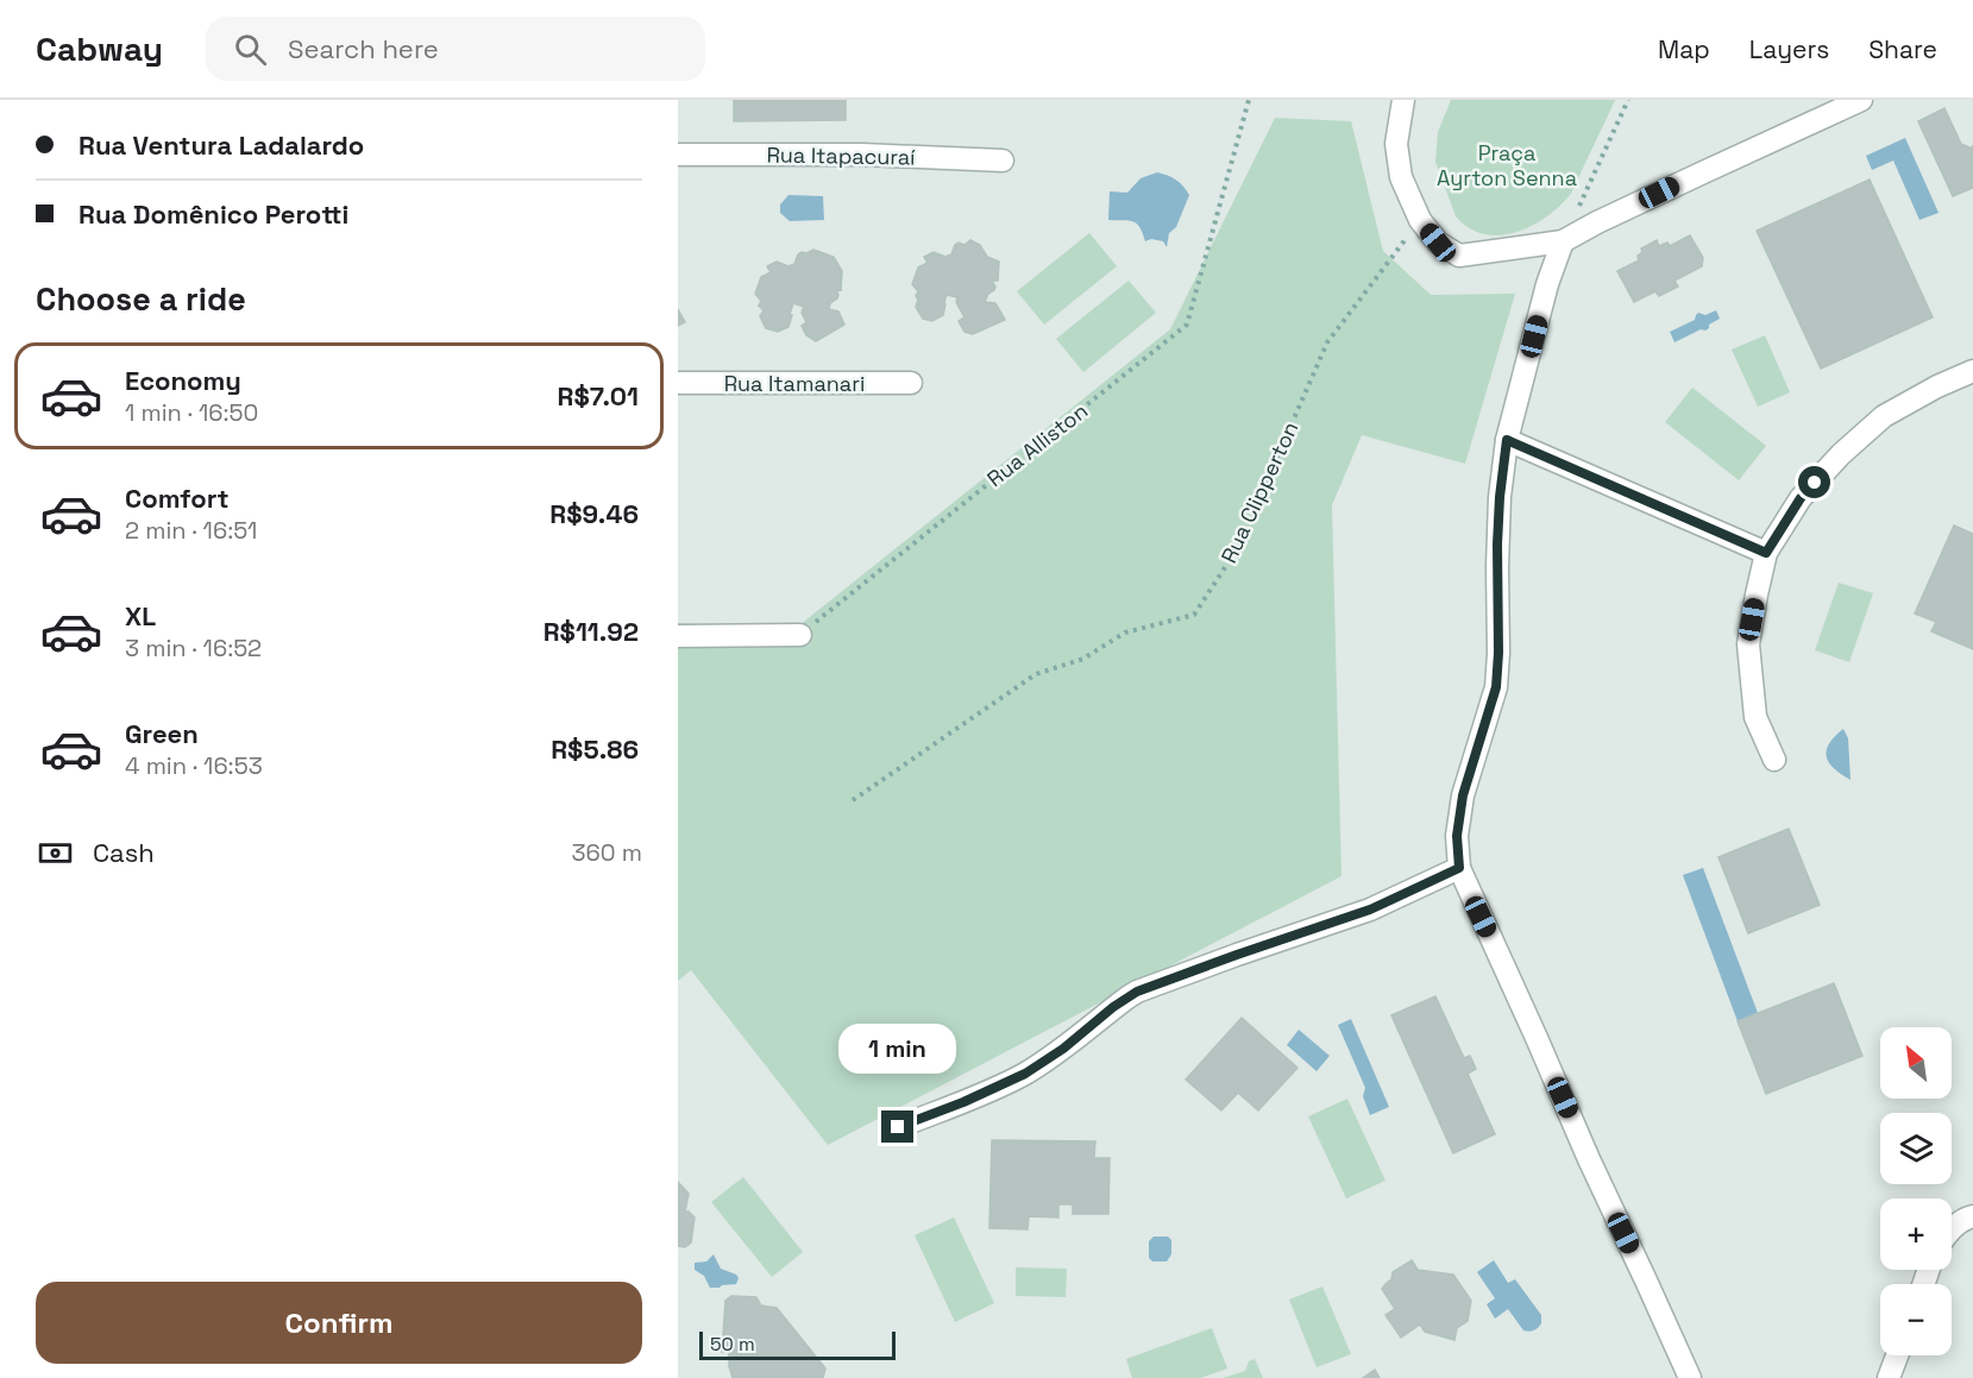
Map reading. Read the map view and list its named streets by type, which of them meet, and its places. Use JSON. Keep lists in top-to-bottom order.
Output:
{
  "streets": {
    "street": ["Rua Itapacuraí", "Rua Itamanari"],
    "path": ["Rua Alliston", "Rua Clipperton"]
  },
  "parks": ["Praça Ayrton Senna"],
  "scale_bar": "50 m",
  "north": "top left",
  "page": {
    "header": "Cabway",
    "search": "Search here",
    "nav": ["Map", "Layers", "Share"],
    "banner": ["Rua Ventura Ladalardo", "Rua Domênico Perotti"],
    "heading": "Choose a ride",
    "list": [
      {
        "name": "Economy",
        "note": "1 min · 16:50",
        "value": "R$7.01"
      },
      {
        "name": "Comfort",
        "note": "2 min · 16:51",
        "value": "R$9.46"
      },
      {
        "name": "XL",
        "note": "3 min · 16:52",
        "value": "R$11.92"
      },
      {
        "name": "Green",
        "note": "4 min · 16:53",
        "value": "R$5.86"
      }
    ],
    "pay": ["Cash", "360 m"],
    "bubble": "1 min",
    "map_buttons": ["+", "−"],
    "buttons": "Confirm",
    "scale": "50 m"
  }
}
